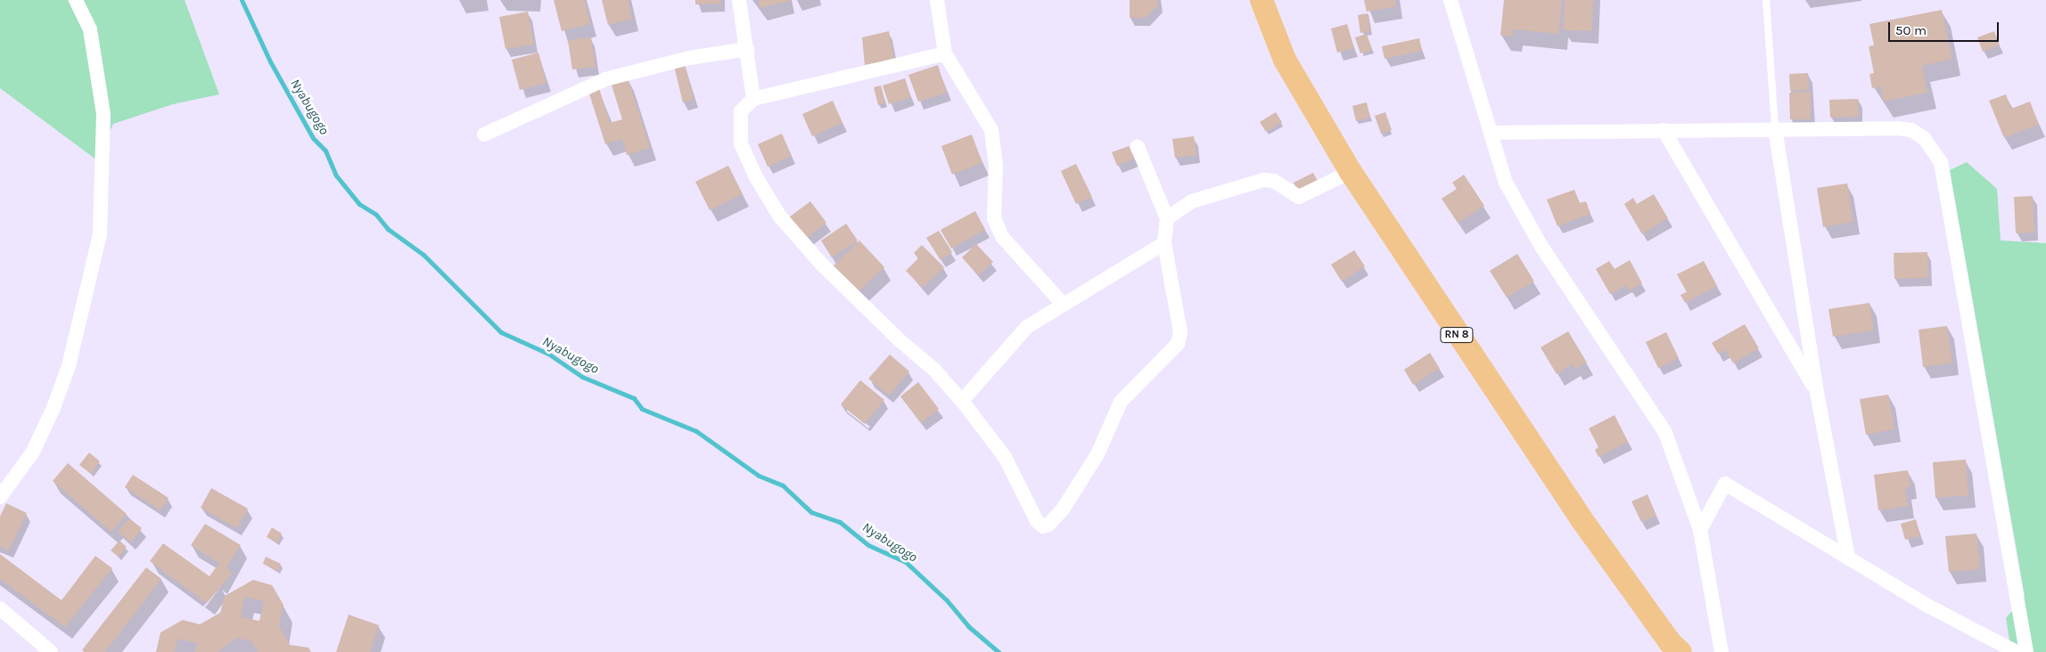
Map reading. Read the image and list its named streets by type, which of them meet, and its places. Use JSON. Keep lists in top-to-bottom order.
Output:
{
  "streets": {
    "main road": ["RN 8"]
  },
  "water": ["Nyabugogo"],
  "scale_bar": "50 m"
}
